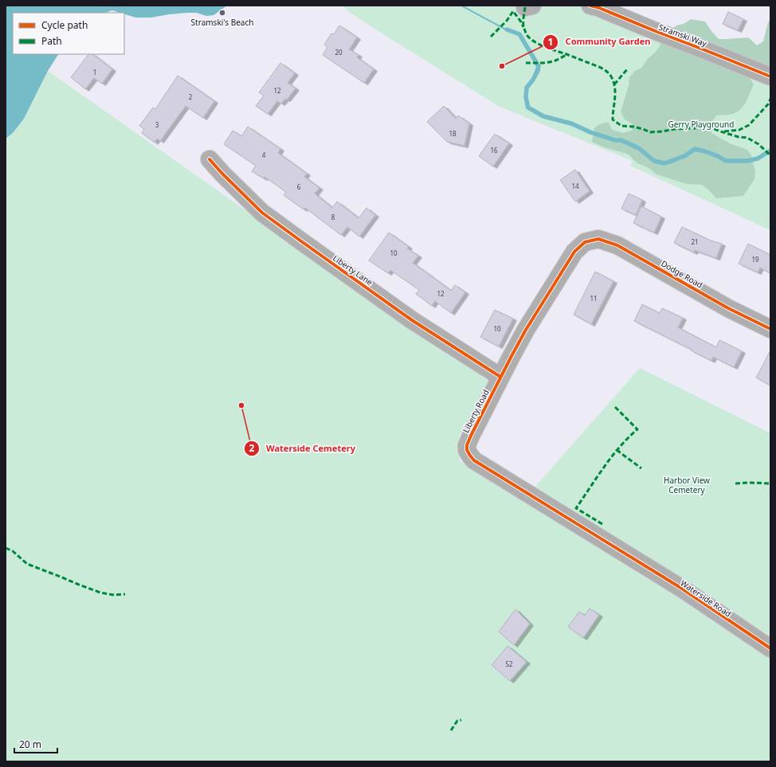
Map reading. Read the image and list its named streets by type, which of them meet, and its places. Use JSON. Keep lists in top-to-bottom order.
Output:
{
  "streets": {
    "street": [
      "Stramski Way",
      "Liberty Lane",
      "Dodge Road",
      "Liberty Road",
      "Waterside Road"
    ]
  },
  "crossings": [
    ["Liberty Lane", "Liberty Road"],
    ["Dodge Road", "Liberty Road"],
    ["Liberty Road", "Waterside Road"]
  ],
  "parks": ["Gerry Playground", "Harbor View Cemetery"],
  "places": ["Stramski's Beach", "Community Garden", "Waterside Cemetery"],
  "house_numbers": [
    "20",
    "1",
    "12",
    "2",
    "3",
    "18",
    "16",
    "4",
    "14",
    "6",
    "8",
    "21",
    "10",
    "19",
    "12",
    "11",
    "10",
    "52"
  ],
  "legend": ["Cycle path", "Path"],
  "scale_bar": "20 m"
}
